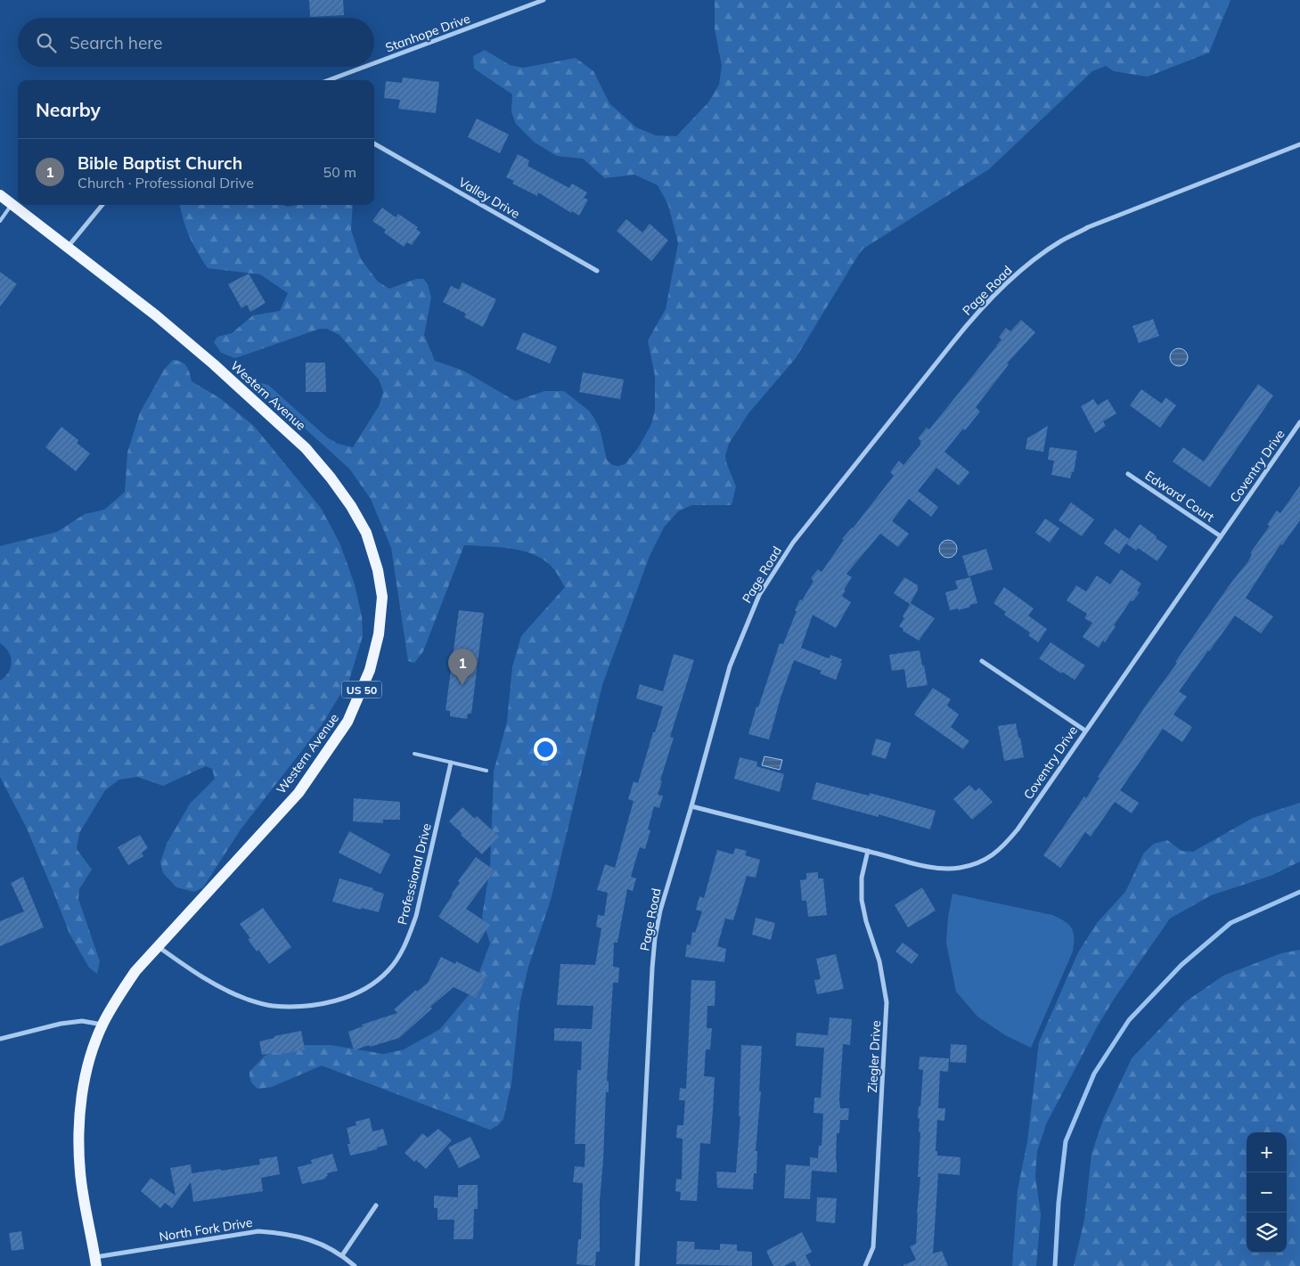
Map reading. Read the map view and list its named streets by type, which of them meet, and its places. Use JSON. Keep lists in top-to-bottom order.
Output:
{
  "streets": {
    "main road": ["Western Avenue", "US 50"],
    "street": [
      "Stanhope Drive",
      "Valley Drive",
      "Page Road",
      "Coventry Drive",
      "Edward Court",
      "Professional Drive",
      "Ziegler Drive",
      "North Fork Drive"
    ]
  },
  "crossings": [
    ["Page Road", "Coventry Drive"],
    ["Western Avenue", "Professional Drive"],
    ["Western Avenue", "North Fork Drive"],
    ["Coventry Drive", "Edward Court"],
    ["Coventry Drive", "Ziegler Drive"]
  ],
  "page": {
    "search": "Search here",
    "heading": "Nearby",
    "list": [
      {
        "mark": "1",
        "name": "Bible Baptist Church",
        "note": "Church · Professional Drive",
        "value": "50 m"
      }
    ],
    "pins": "1",
    "map_buttons": ["+", "−"]
  }
}
